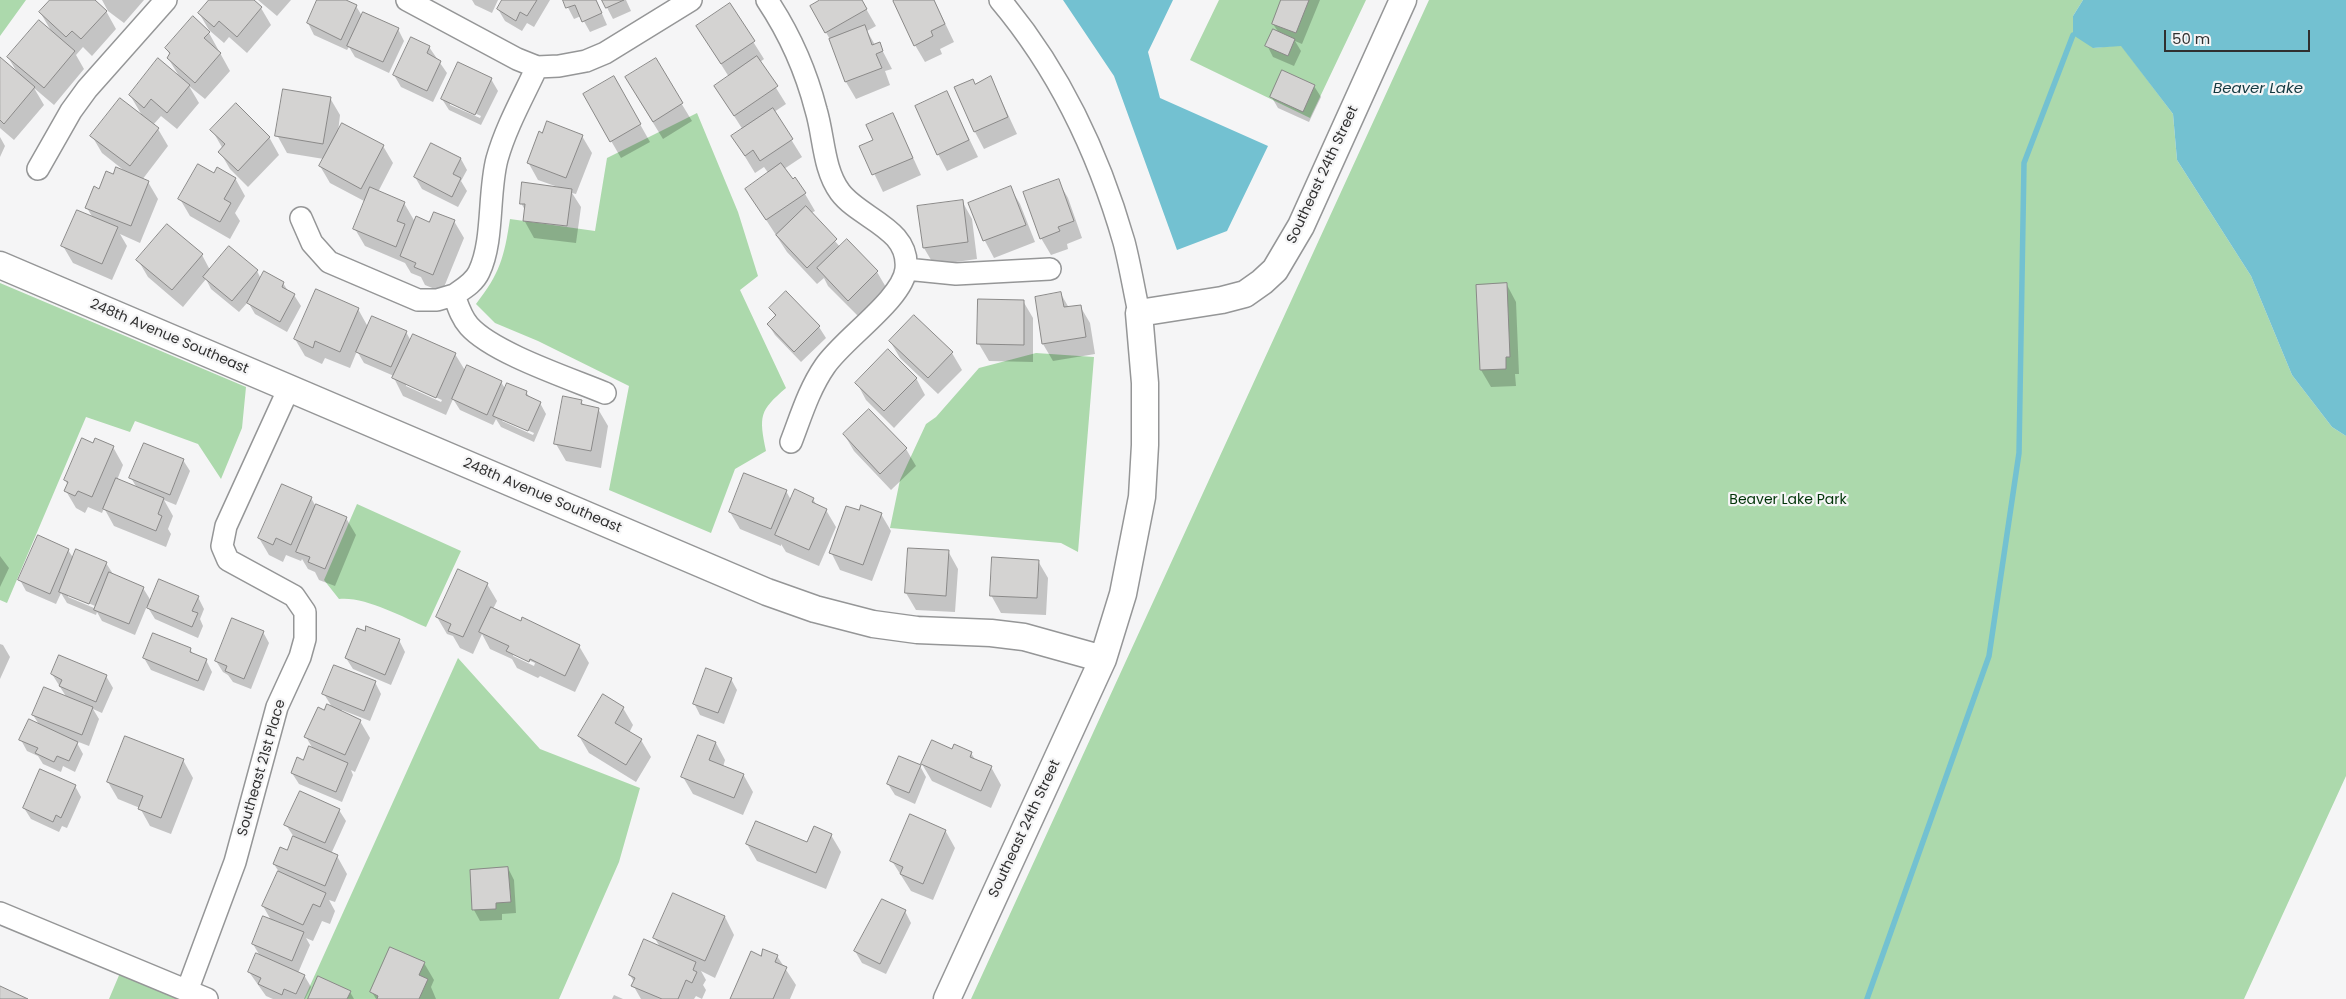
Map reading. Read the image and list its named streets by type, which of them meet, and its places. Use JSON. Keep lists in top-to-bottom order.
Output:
{
  "streets": {
    "street": ["Southeast 24th Street", "248th Avenue Southeast", "Southeast 21st Place"]
  },
  "crossings": [
    ["Southeast 24th Street", "248th Avenue Southeast"],
    ["248th Avenue Southeast", "Southeast 21st Place"]
  ],
  "water": ["Beaver Lake"],
  "parks": ["Beaver Lake Park"],
  "scale_bar": "50 m"
}
